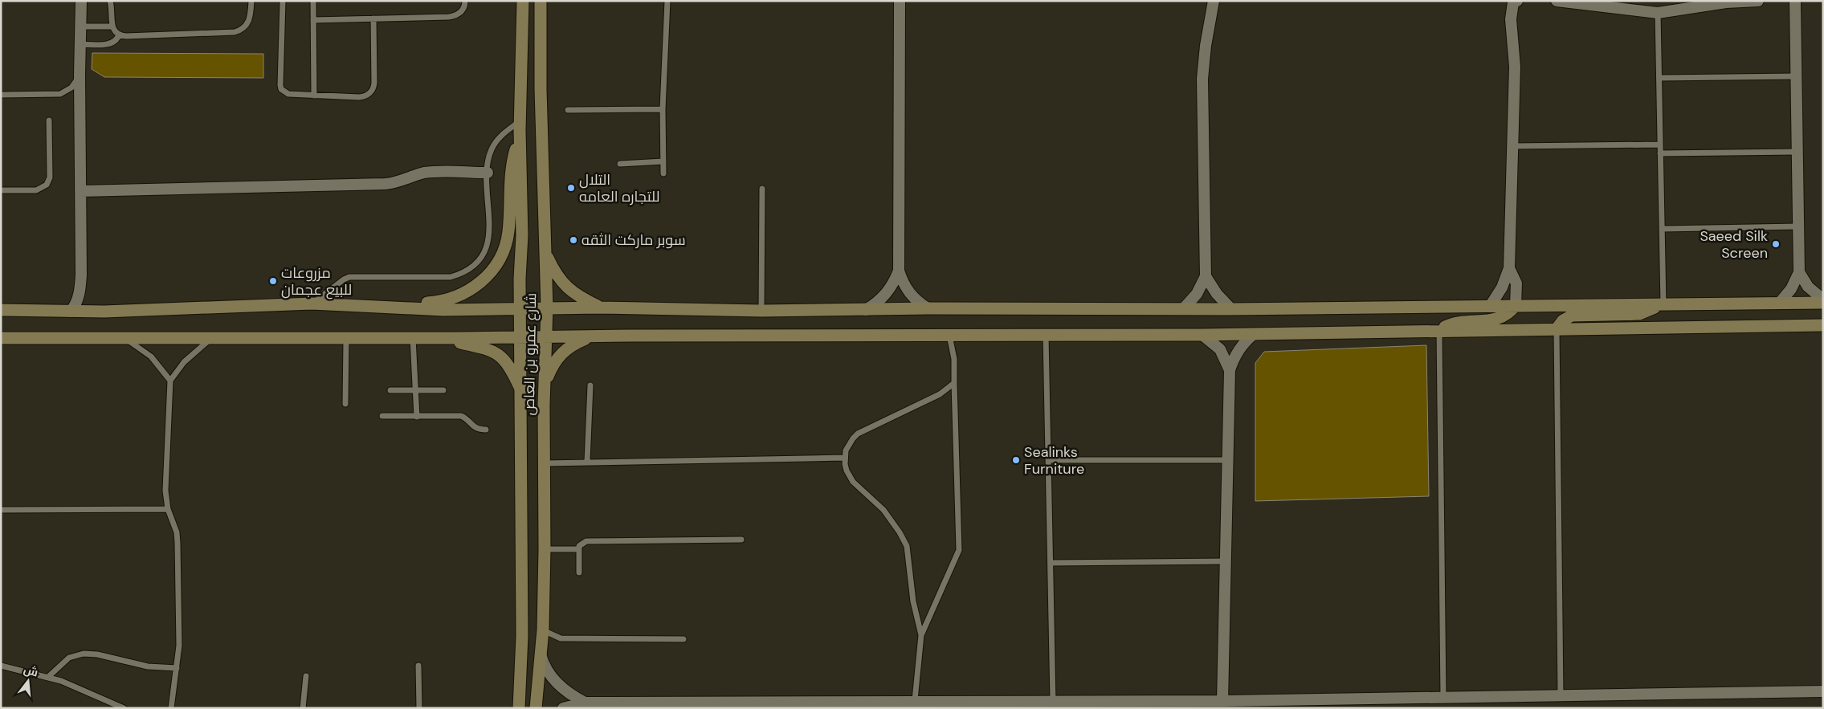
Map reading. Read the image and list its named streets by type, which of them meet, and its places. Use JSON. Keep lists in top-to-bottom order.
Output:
{
  "streets": {
    "main road": ["شارع عمرو بن العاص"]
  },
  "places": [
    "التلال للتجاره العامه",
    "سوبر ماركت الثقه",
    "Saeed Silk Screen",
    "مزروعات للبيع عجمان",
    "Sealinks Furniture"
  ],
  "north": "top"
}
